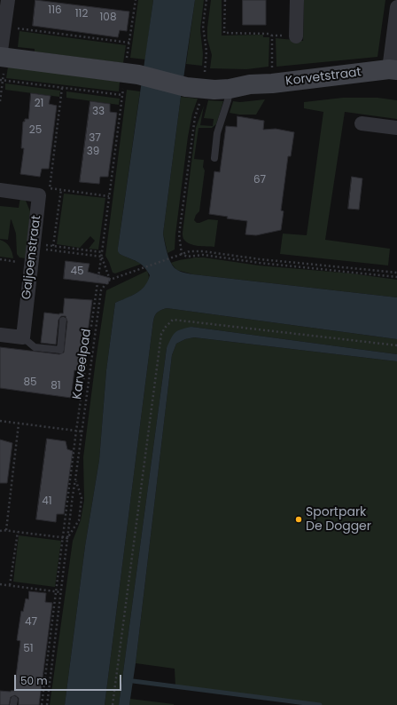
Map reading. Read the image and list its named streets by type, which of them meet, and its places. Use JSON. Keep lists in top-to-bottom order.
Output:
{
  "streets": {
    "street": ["Korvetstraat", "Galjoenstraat"],
    "path": ["Karveelpad"]
  },
  "places": ["Sportpark De Dogger"],
  "house_numbers": [
    "116",
    "112",
    "108",
    "21",
    "33",
    "25",
    "37",
    "39",
    "67",
    "45",
    "85",
    "81",
    "41",
    "47",
    "51"
  ],
  "scale_bar": "50 m"
}
